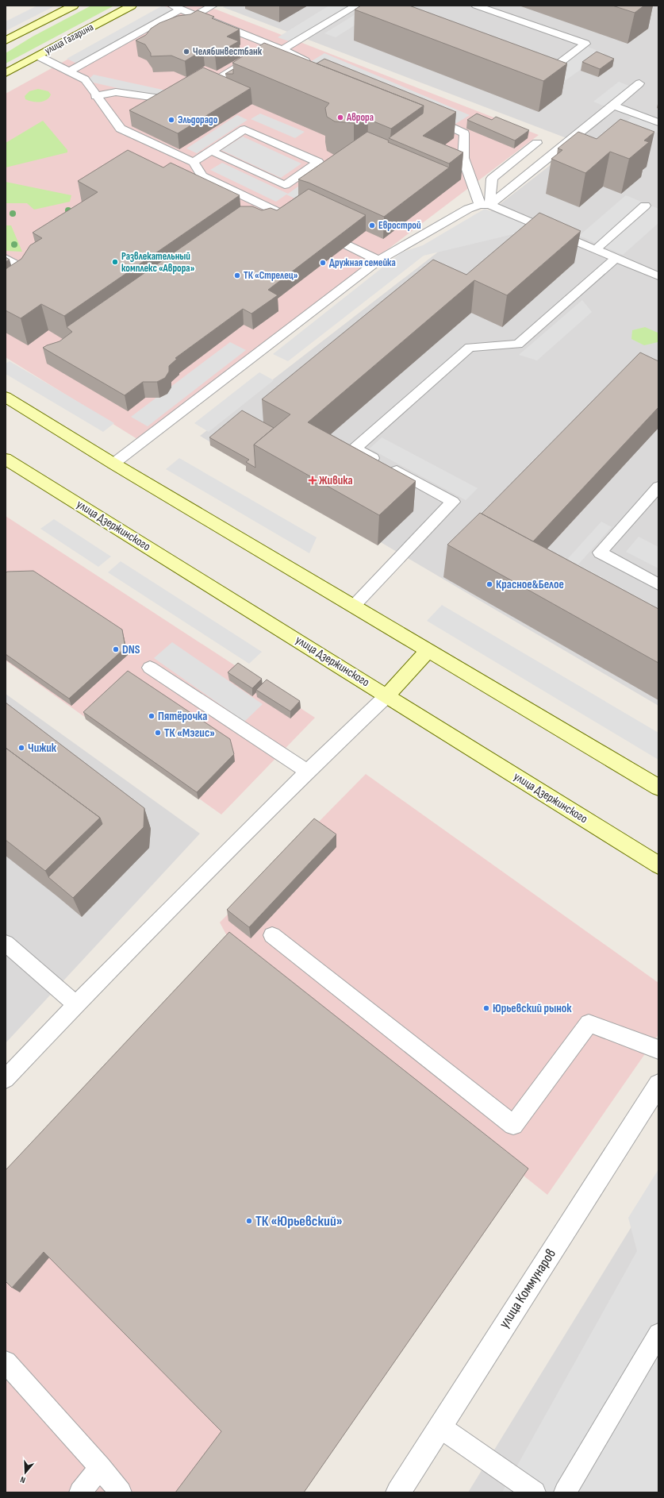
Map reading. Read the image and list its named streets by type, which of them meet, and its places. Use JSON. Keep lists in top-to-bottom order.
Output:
{
  "streets": {
    "main road": ["улица Гагарина", "улица Дзержинского"],
    "street": ["улица Коммунаров"]
  },
  "places": {
    "other": [
      "Челябинвестбанк",
      "Аврора",
      "Эльдорадо",
      "Еврострой",
      "Развлекательный комплекс «Аврора»",
      "Дружная семейка",
      "ТК «Стрелец»",
      "Красное&Белое",
      "DNS",
      "Пятёрочка",
      "ТК «Мэгис»",
      "Чижик",
      "Юрьевский рынок",
      "ТК «Юрьевский»"
    ],
    "health": ["Живика"]
  },
  "north": "bottom"
}
